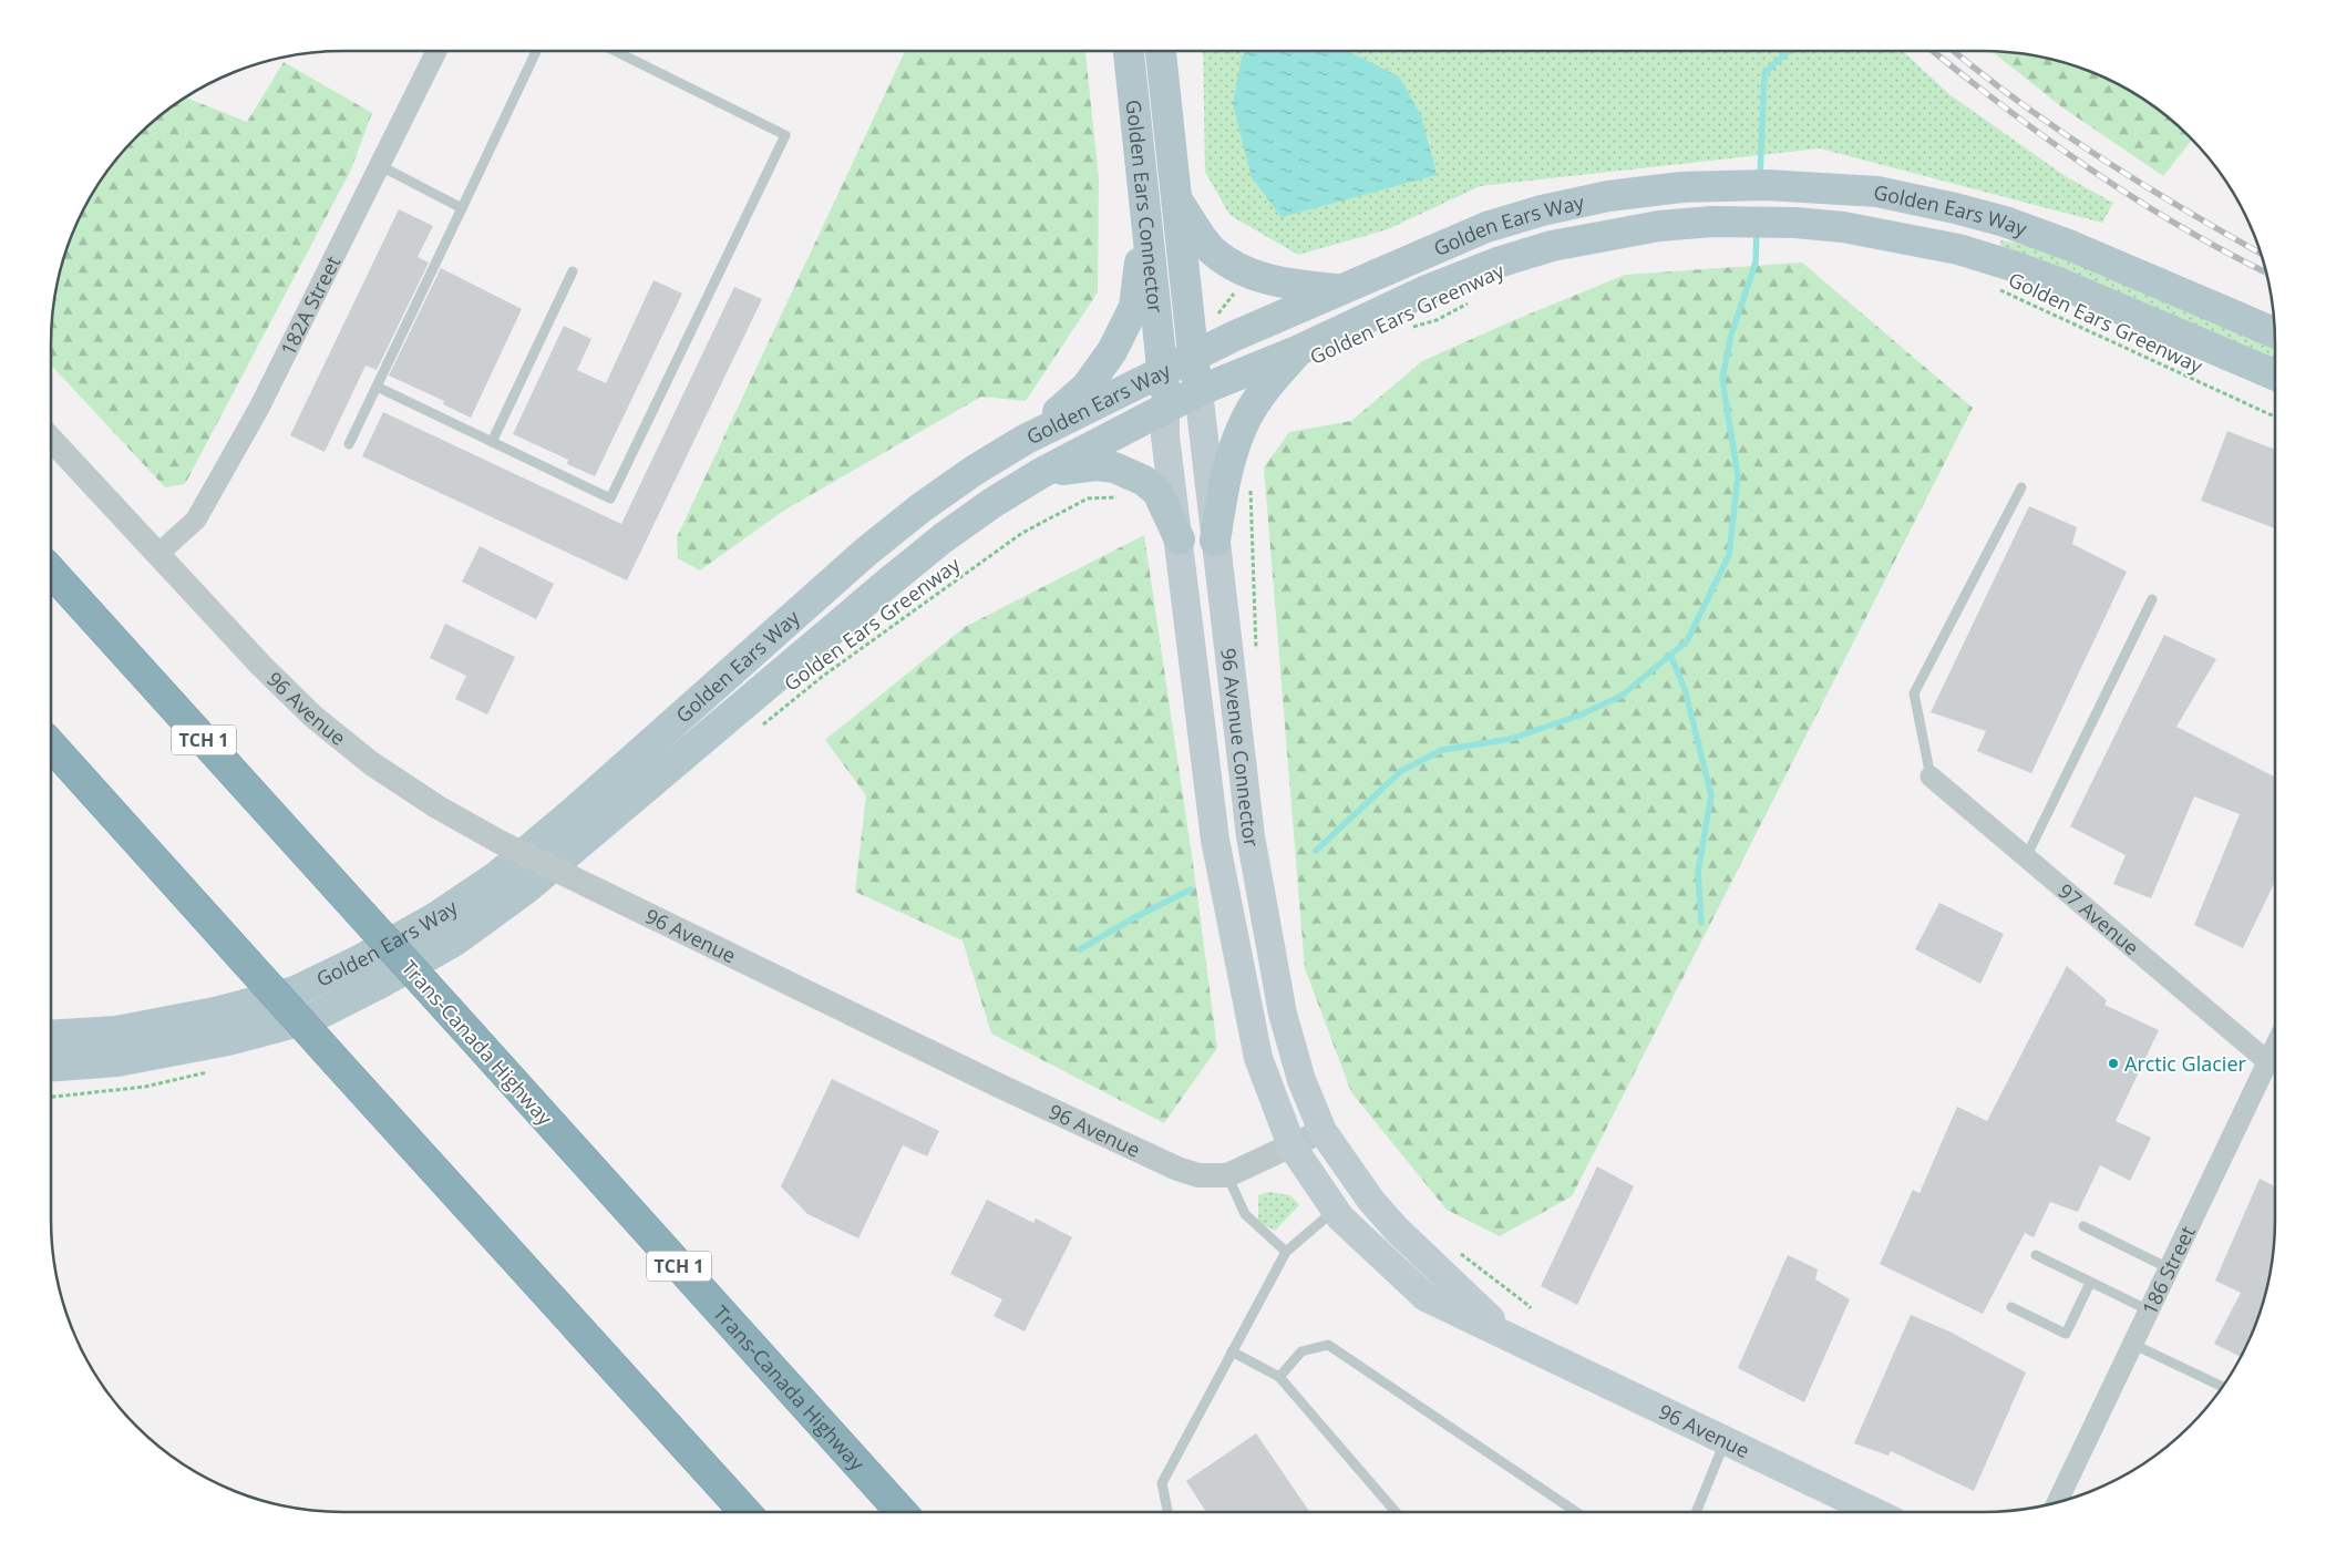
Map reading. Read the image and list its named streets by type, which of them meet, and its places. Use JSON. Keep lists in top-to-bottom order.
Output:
{
  "streets": {
    "highway": ["TCH 1", "Trans-Canada Highway"],
    "main road": [
      "Golden Ears Connector",
      "Golden Ears Way",
      "96 Avenue",
      "96 Avenue Connector"
    ],
    "street": ["182A Street", "97 Avenue", "186 Street"],
    "path": ["Golden Ears Greenway"]
  },
  "crossings": [
    ["Golden Ears Connector", "Golden Ears Way"],
    ["Golden Ears Connector", "96 Avenue Connector"],
    ["Golden Ears Way", "96 Avenue Connector"],
    ["182A Street", "96 Avenue"],
    ["96 Avenue", "96 Avenue Connector"],
    ["97 Avenue", "186 Street"]
  ],
  "places": ["Arctic Glacier"]
}
